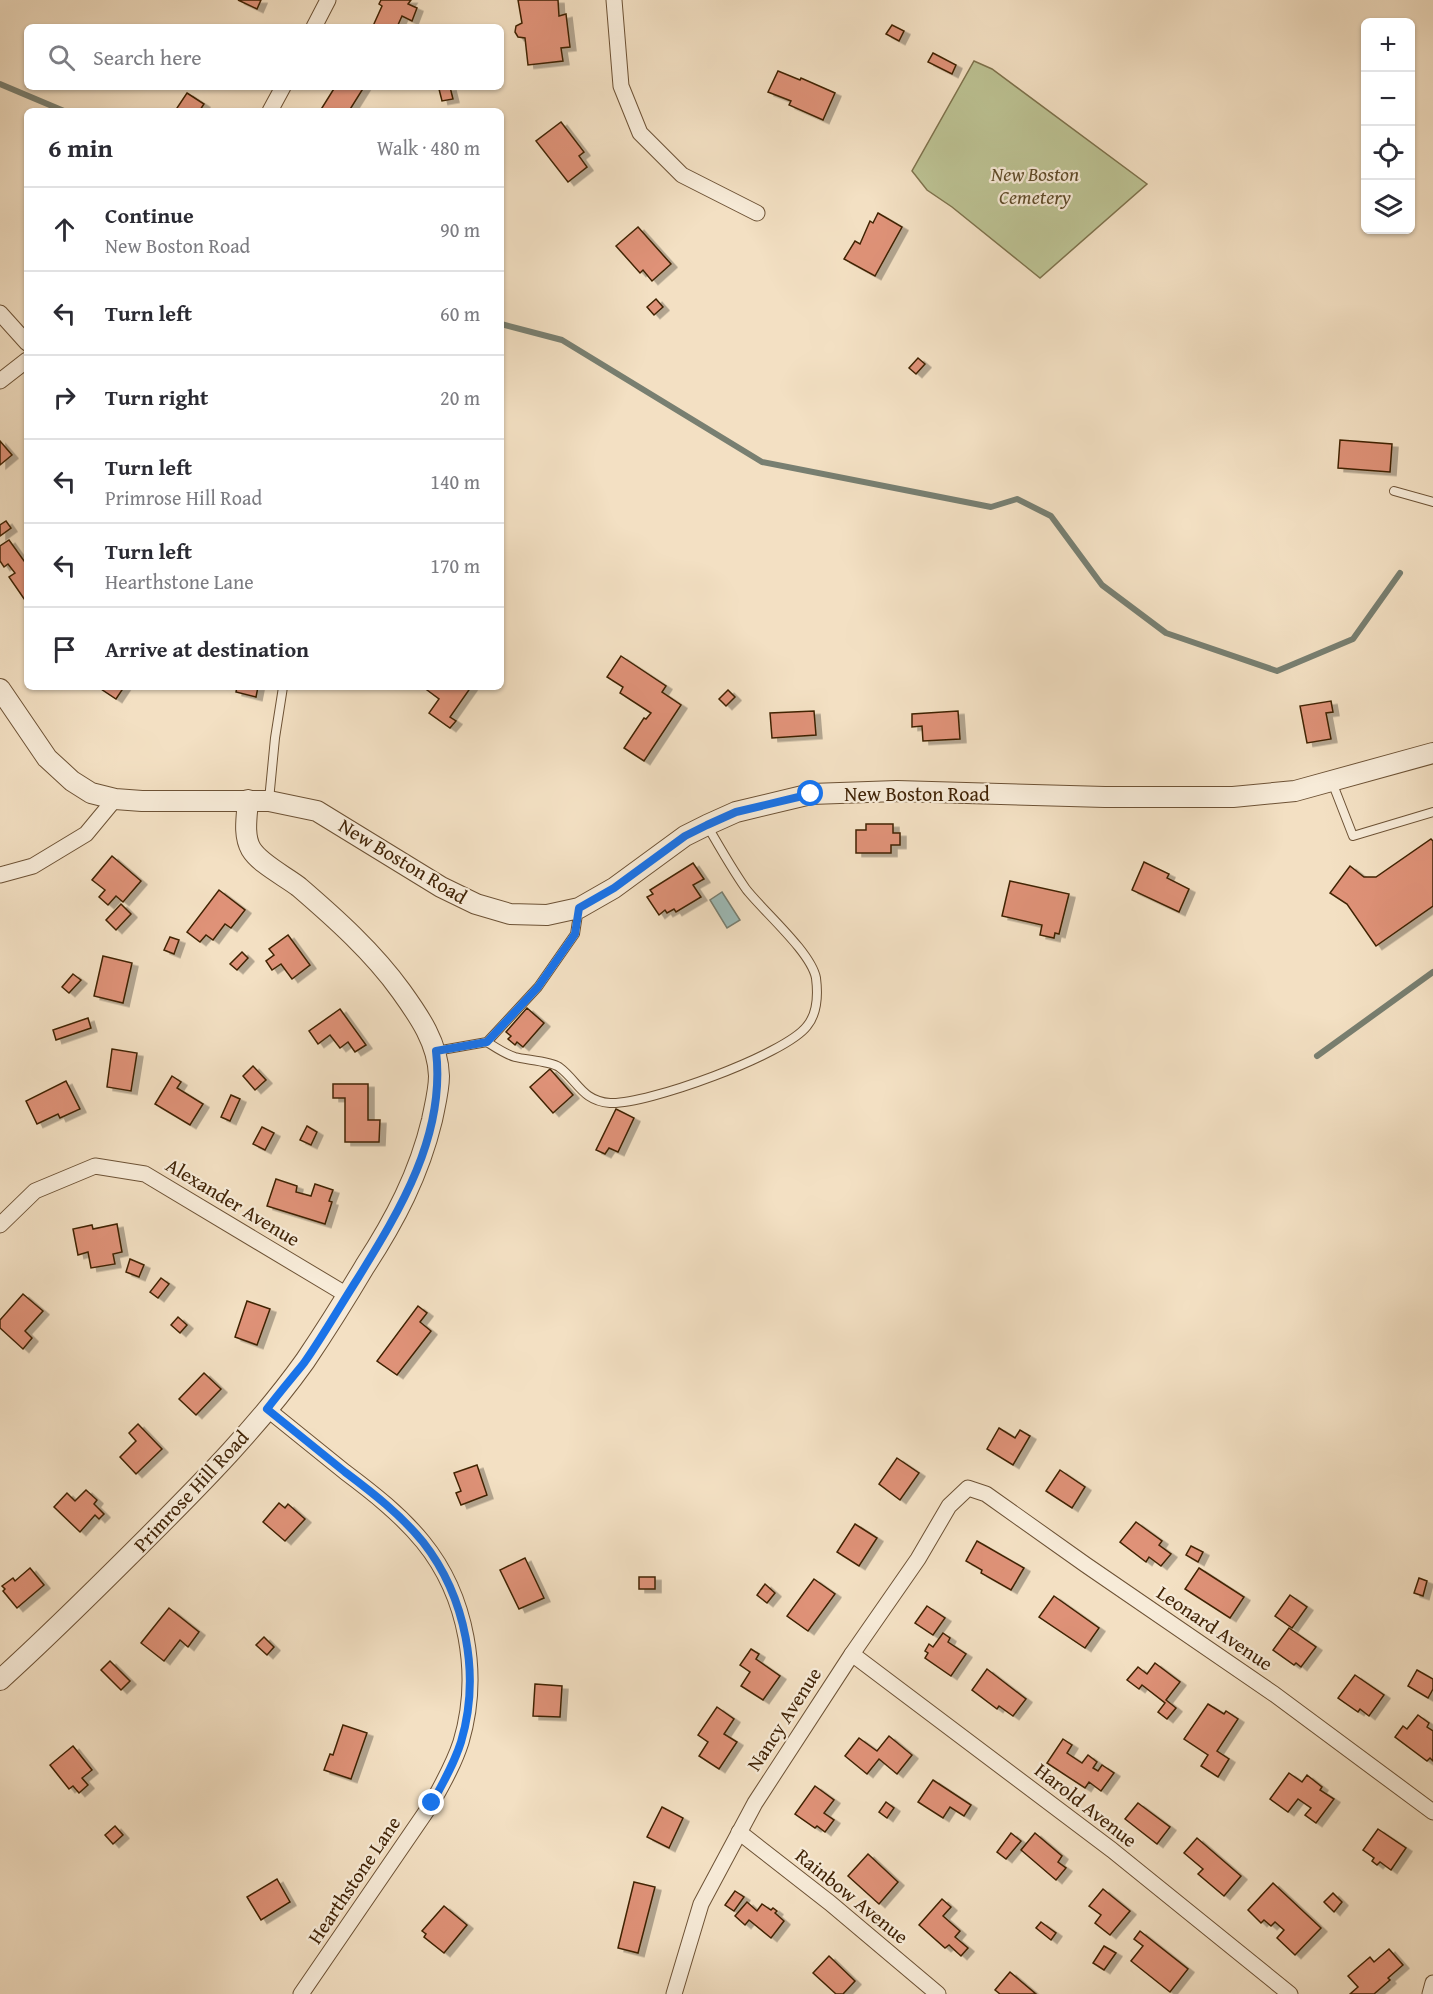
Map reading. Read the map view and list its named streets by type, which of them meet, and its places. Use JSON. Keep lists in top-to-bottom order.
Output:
{
  "streets": {
    "street": [
      "New Boston Road",
      "Alexander Avenue",
      "Primrose Hill Road",
      "Leonard Avenue",
      "Nancy Avenue",
      "Harold Avenue",
      "Hearthstone Lane",
      "Rainbow Avenue"
    ]
  },
  "crossings": [
    ["New Boston Road", "Primrose Hill Road"],
    ["Alexander Avenue", "Primrose Hill Road"],
    ["Primrose Hill Road", "Hearthstone Lane"],
    ["Leonard Avenue", "Nancy Avenue"],
    ["Nancy Avenue", "Harold Avenue"],
    ["Nancy Avenue", "Rainbow Avenue"]
  ],
  "parks": ["New Boston Cemetery"],
  "page": {
    "map_buttons": ["+", "−"],
    "search": "Search here",
    "heading": ["6 min", "Walk · 480 m"],
    "list": [
      ["Continue", "New Boston Road", "90 m"],
      ["Turn left", "60 m"],
      ["Turn right", "20 m"],
      ["Turn left", "Primrose Hill Road", "140 m"],
      ["Turn left", "Hearthstone Lane", "170 m"],
      "Arrive at destination"
    ]
  }
}
